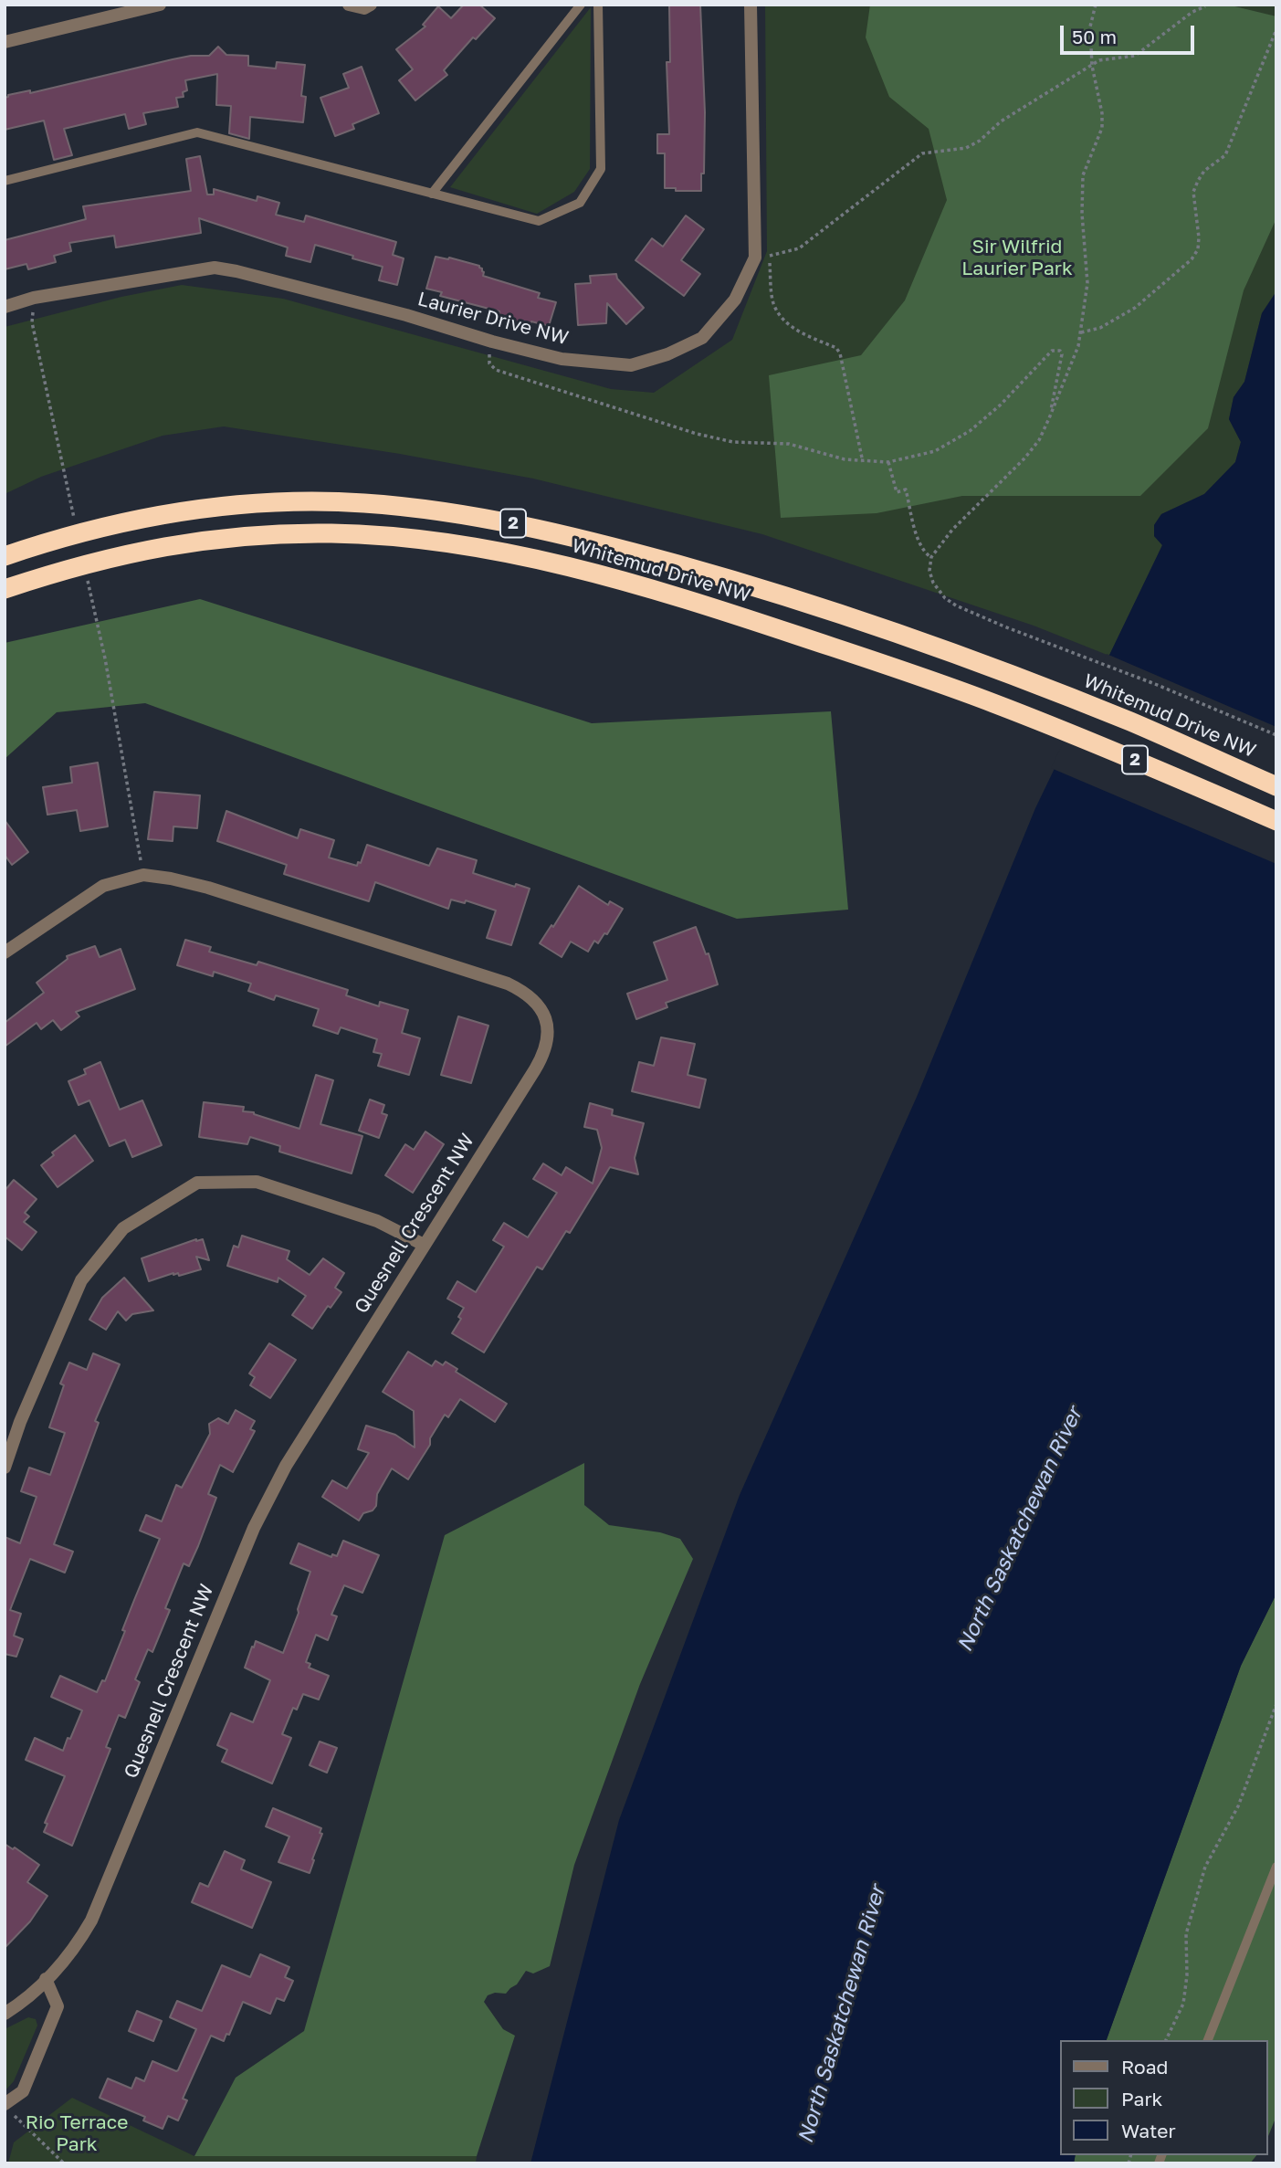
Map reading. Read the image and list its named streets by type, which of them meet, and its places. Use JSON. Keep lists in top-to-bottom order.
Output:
{
  "streets": {
    "highway": ["2", "Whitemud Drive NW"],
    "street": ["Laurier Drive NW", "Quesnell Crescent NW"]
  },
  "water": ["North Saskatchewan River"],
  "parks": ["Sir Wilfrid Laurier Park", "Rio Terrace Park"],
  "legend": ["Road", "Park", "Water"],
  "scale_bar": "50 m"
}
